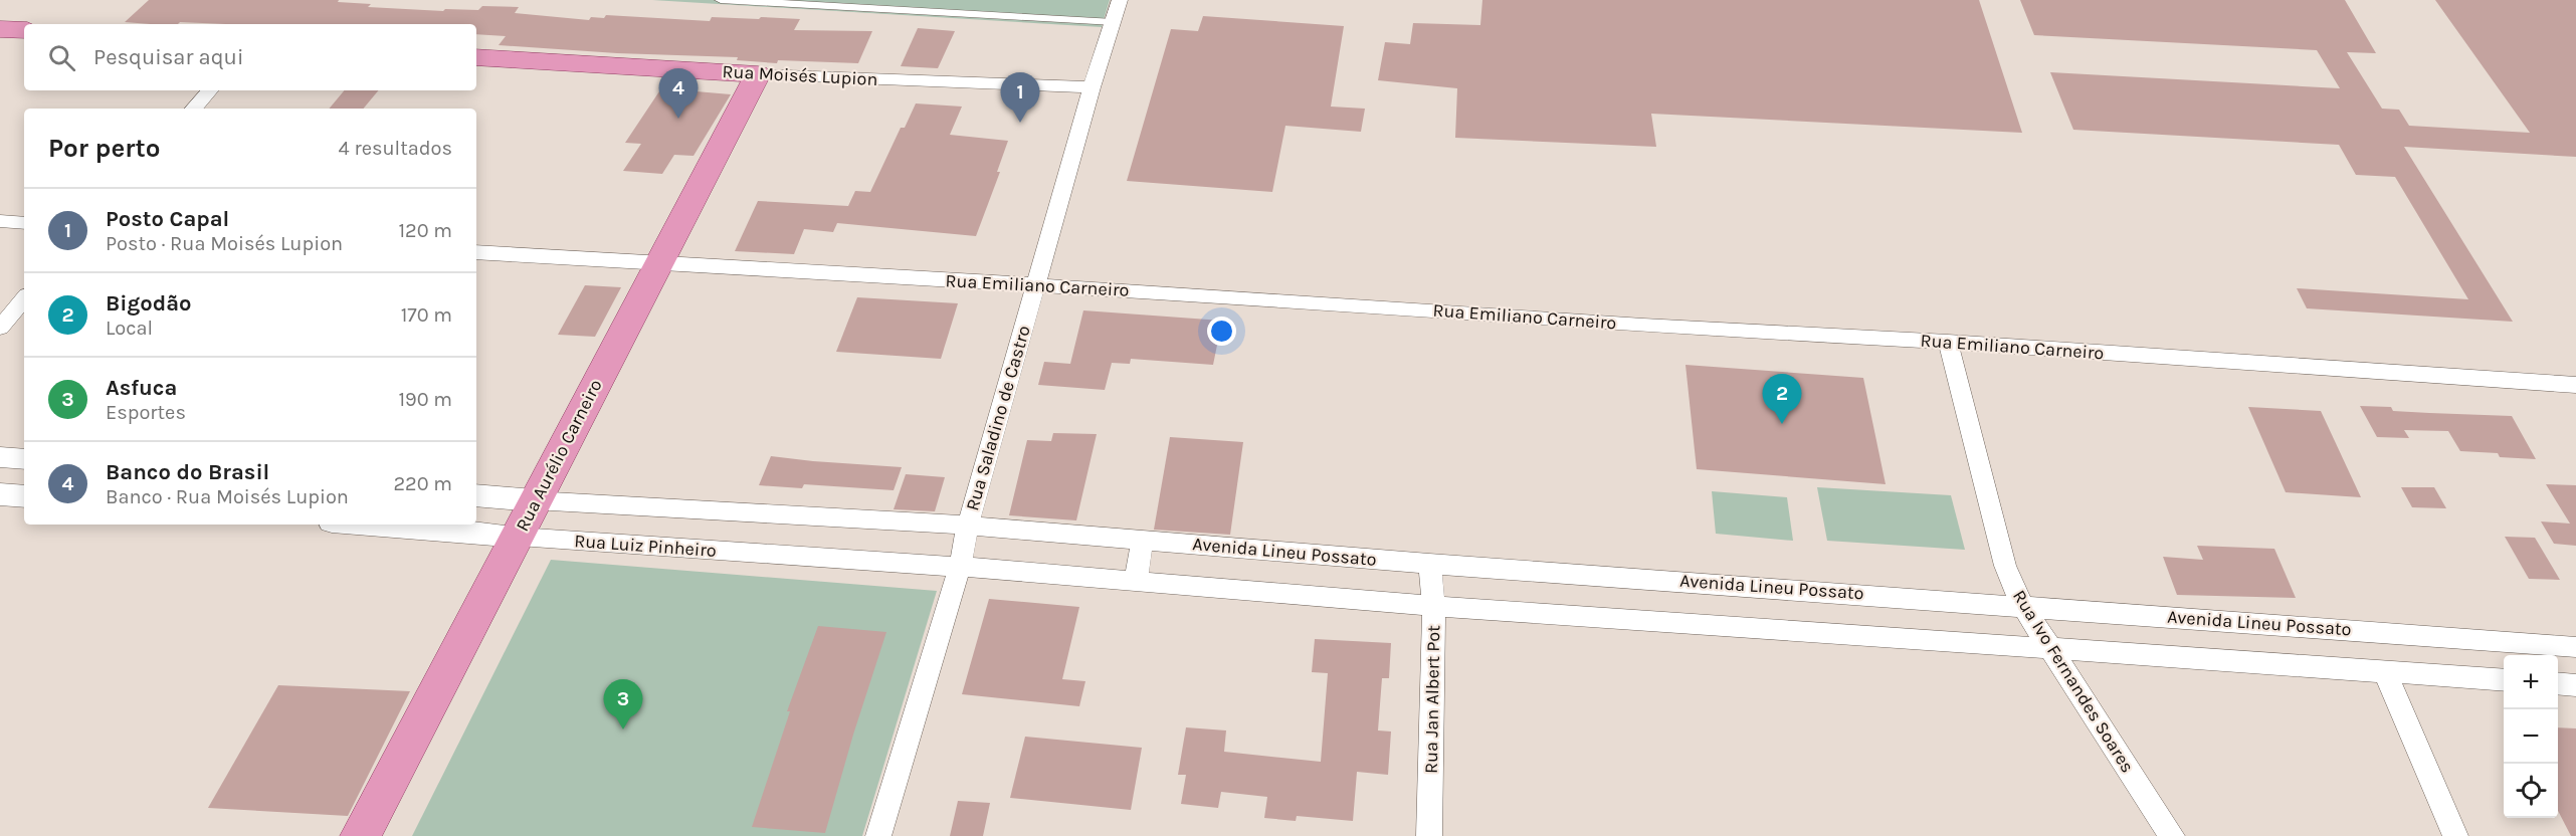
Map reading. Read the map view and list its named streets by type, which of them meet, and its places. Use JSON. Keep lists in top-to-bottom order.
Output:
{
  "streets": {
    "main road": ["Rua Moisés Lupion", "Rua Aurélio Carneiro"],
    "street": [
      "Rua Emiliano Carneiro",
      "Rua Saladino de Castro",
      "Rua Luiz Pinheiro",
      "Avenida Lineu Possato",
      "Rua Ivo Fernandes Soares",
      "Rua Jan Albert Pot"
    ]
  },
  "crossings": [
    ["Rua Moisés Lupion", "Rua Saladino de Castro"],
    ["Rua Moisés Lupion", "Rua Aurélio Carneiro"],
    ["Rua Emiliano Carneiro", "Rua Saladino de Castro"],
    ["Rua Emiliano Carneiro", "Rua Aurélio Carneiro"],
    ["Rua Emiliano Carneiro", "Rua Ivo Fernandes Soares"],
    ["Rua Saladino de Castro", "Rua Luiz Pinheiro"],
    ["Rua Saladino de Castro", "Avenida Lineu Possato"],
    ["Rua Aurélio Carneiro", "Rua Luiz Pinheiro"],
    ["Rua Luiz Pinheiro", "Avenida Lineu Possato"],
    ["Avenida Lineu Possato", "Rua Ivo Fernandes Soares"],
    ["Avenida Lineu Possato", "Rua Jan Albert Pot"]
  ],
  "page": {
    "search": "Pesquisar aqui",
    "pins": [
      "4",
      "1",
      "2",
      "3"
    ],
    "heading": ["Por perto", "4 resultados"],
    "list": [
      {
        "mark": "1",
        "name": "Posto Capal",
        "note": "Posto · Rua Moisés Lupion",
        "value": "120 m"
      },
      {
        "mark": "2",
        "name": "Bigodão",
        "note": "Local",
        "value": "170 m"
      },
      {
        "mark": "3",
        "name": "Asfuca",
        "note": "Esportes",
        "value": "190 m"
      },
      {
        "mark": "4",
        "name": "Banco do Brasil",
        "note": "Banco · Rua Moisés Lupion",
        "value": "220 m"
      }
    ],
    "map_buttons": ["+", "−"]
  }
}
